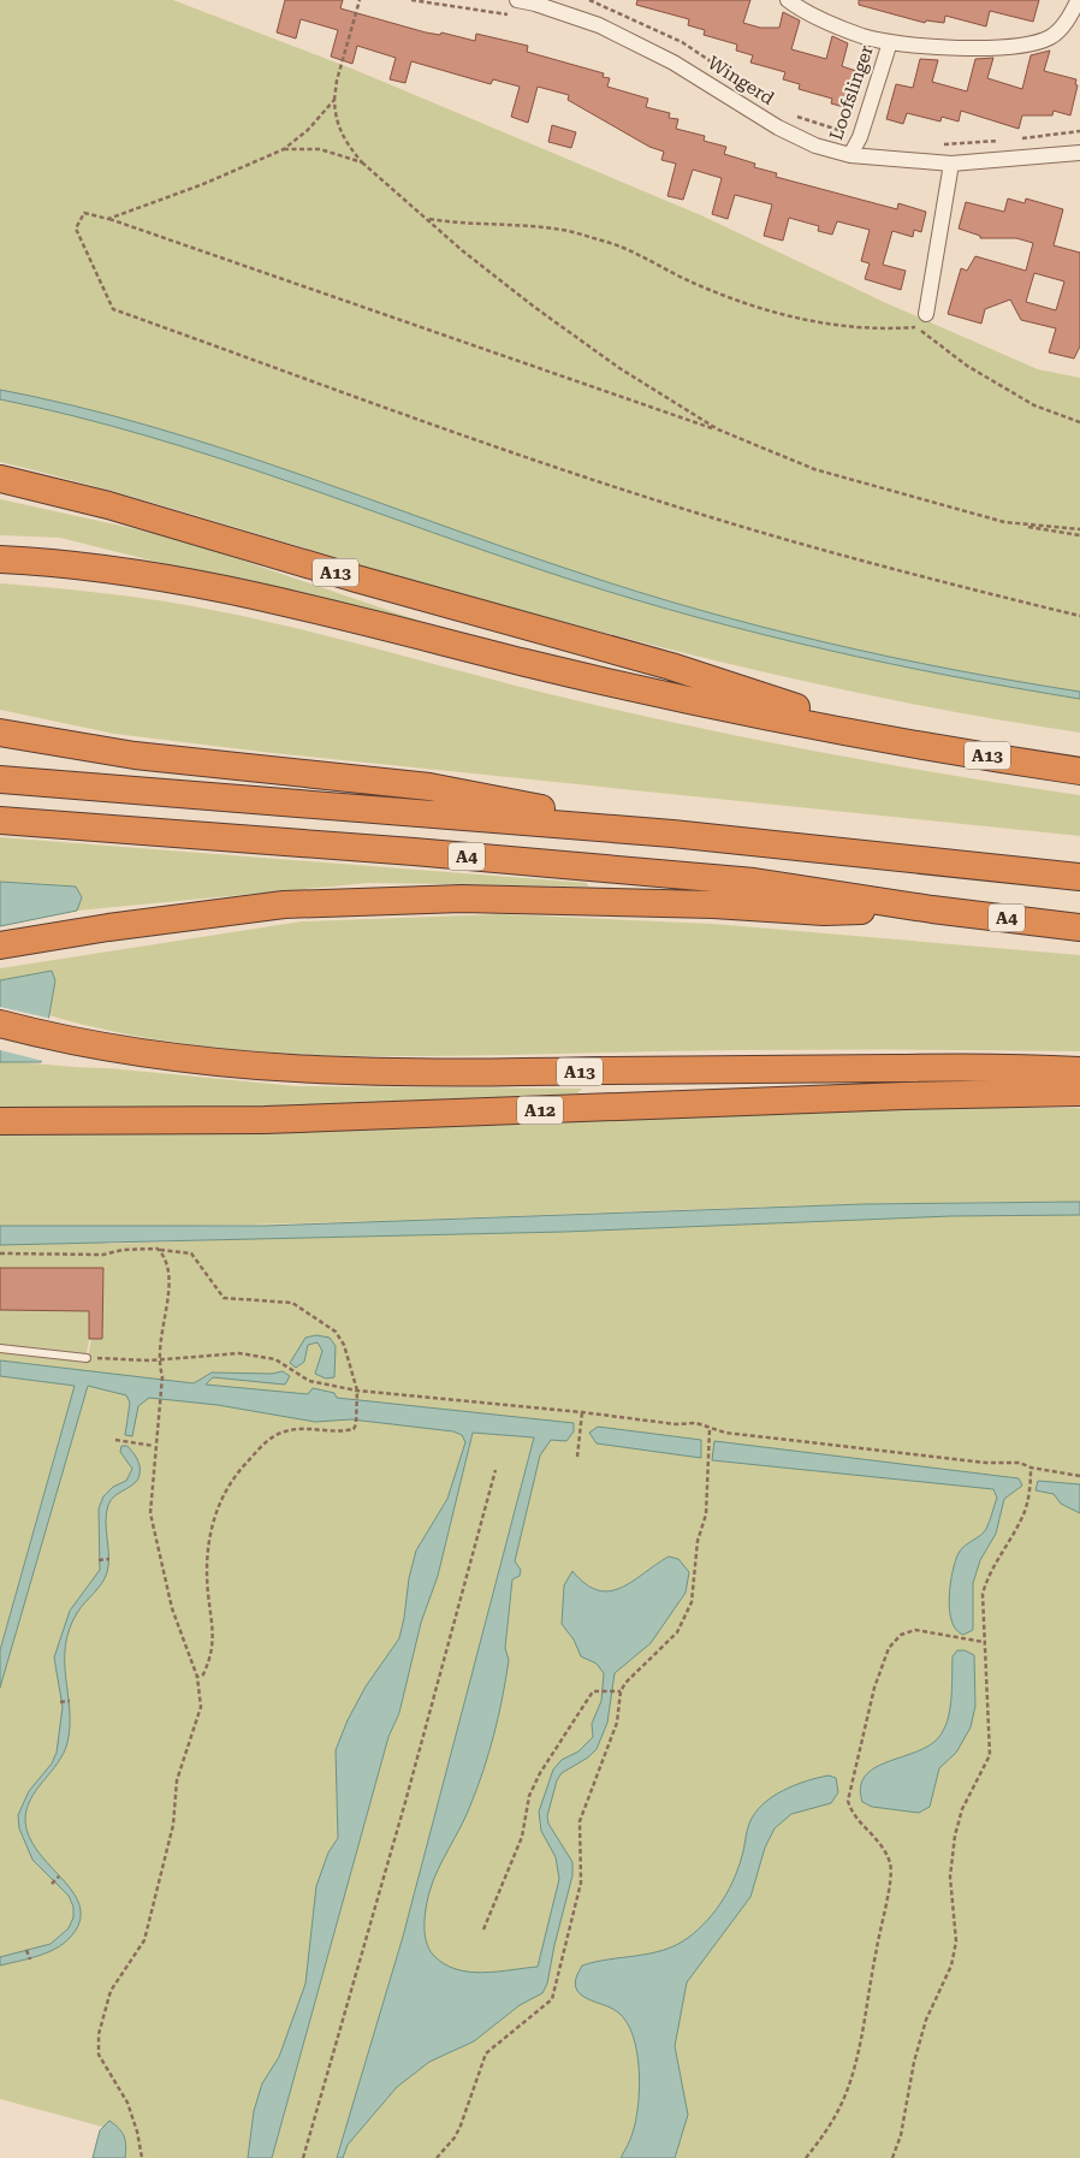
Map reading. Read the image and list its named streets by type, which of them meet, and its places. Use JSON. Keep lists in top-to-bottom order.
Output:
{
  "streets": {
    "highway": ["A13", "A4", "A12"],
    "street": ["Wingerd", "Loofslinger"]
  },
  "crossings": [
    ["Wingerd", "Loofslinger"]
  ]
}
